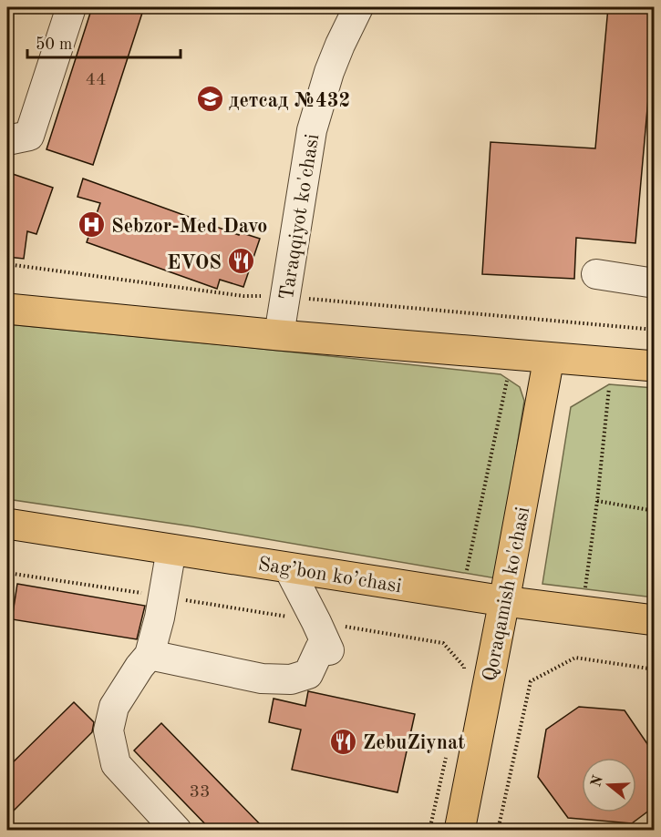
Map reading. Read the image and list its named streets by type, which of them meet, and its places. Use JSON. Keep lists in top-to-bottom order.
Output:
{
  "streets": {
    "main road": ["Sag’bon ko’chasi", "Qoraqamish ko'chasi"],
    "street": ["Taraqqiyot ko'chasi"]
  },
  "crossings": [
    ["Sag’bon ko’chasi", "Qoraqamish ko'chasi"]
  ],
  "places": {
    "school or university": ["детсад №432"],
    "hospital": ["Sebzor-Med Davo"],
    "restaurant": ["EVOS", "ZebuZiynat"]
  },
  "house_numbers": ["44", "33"],
  "scale_bar": "50 m",
  "north": "left"
}
